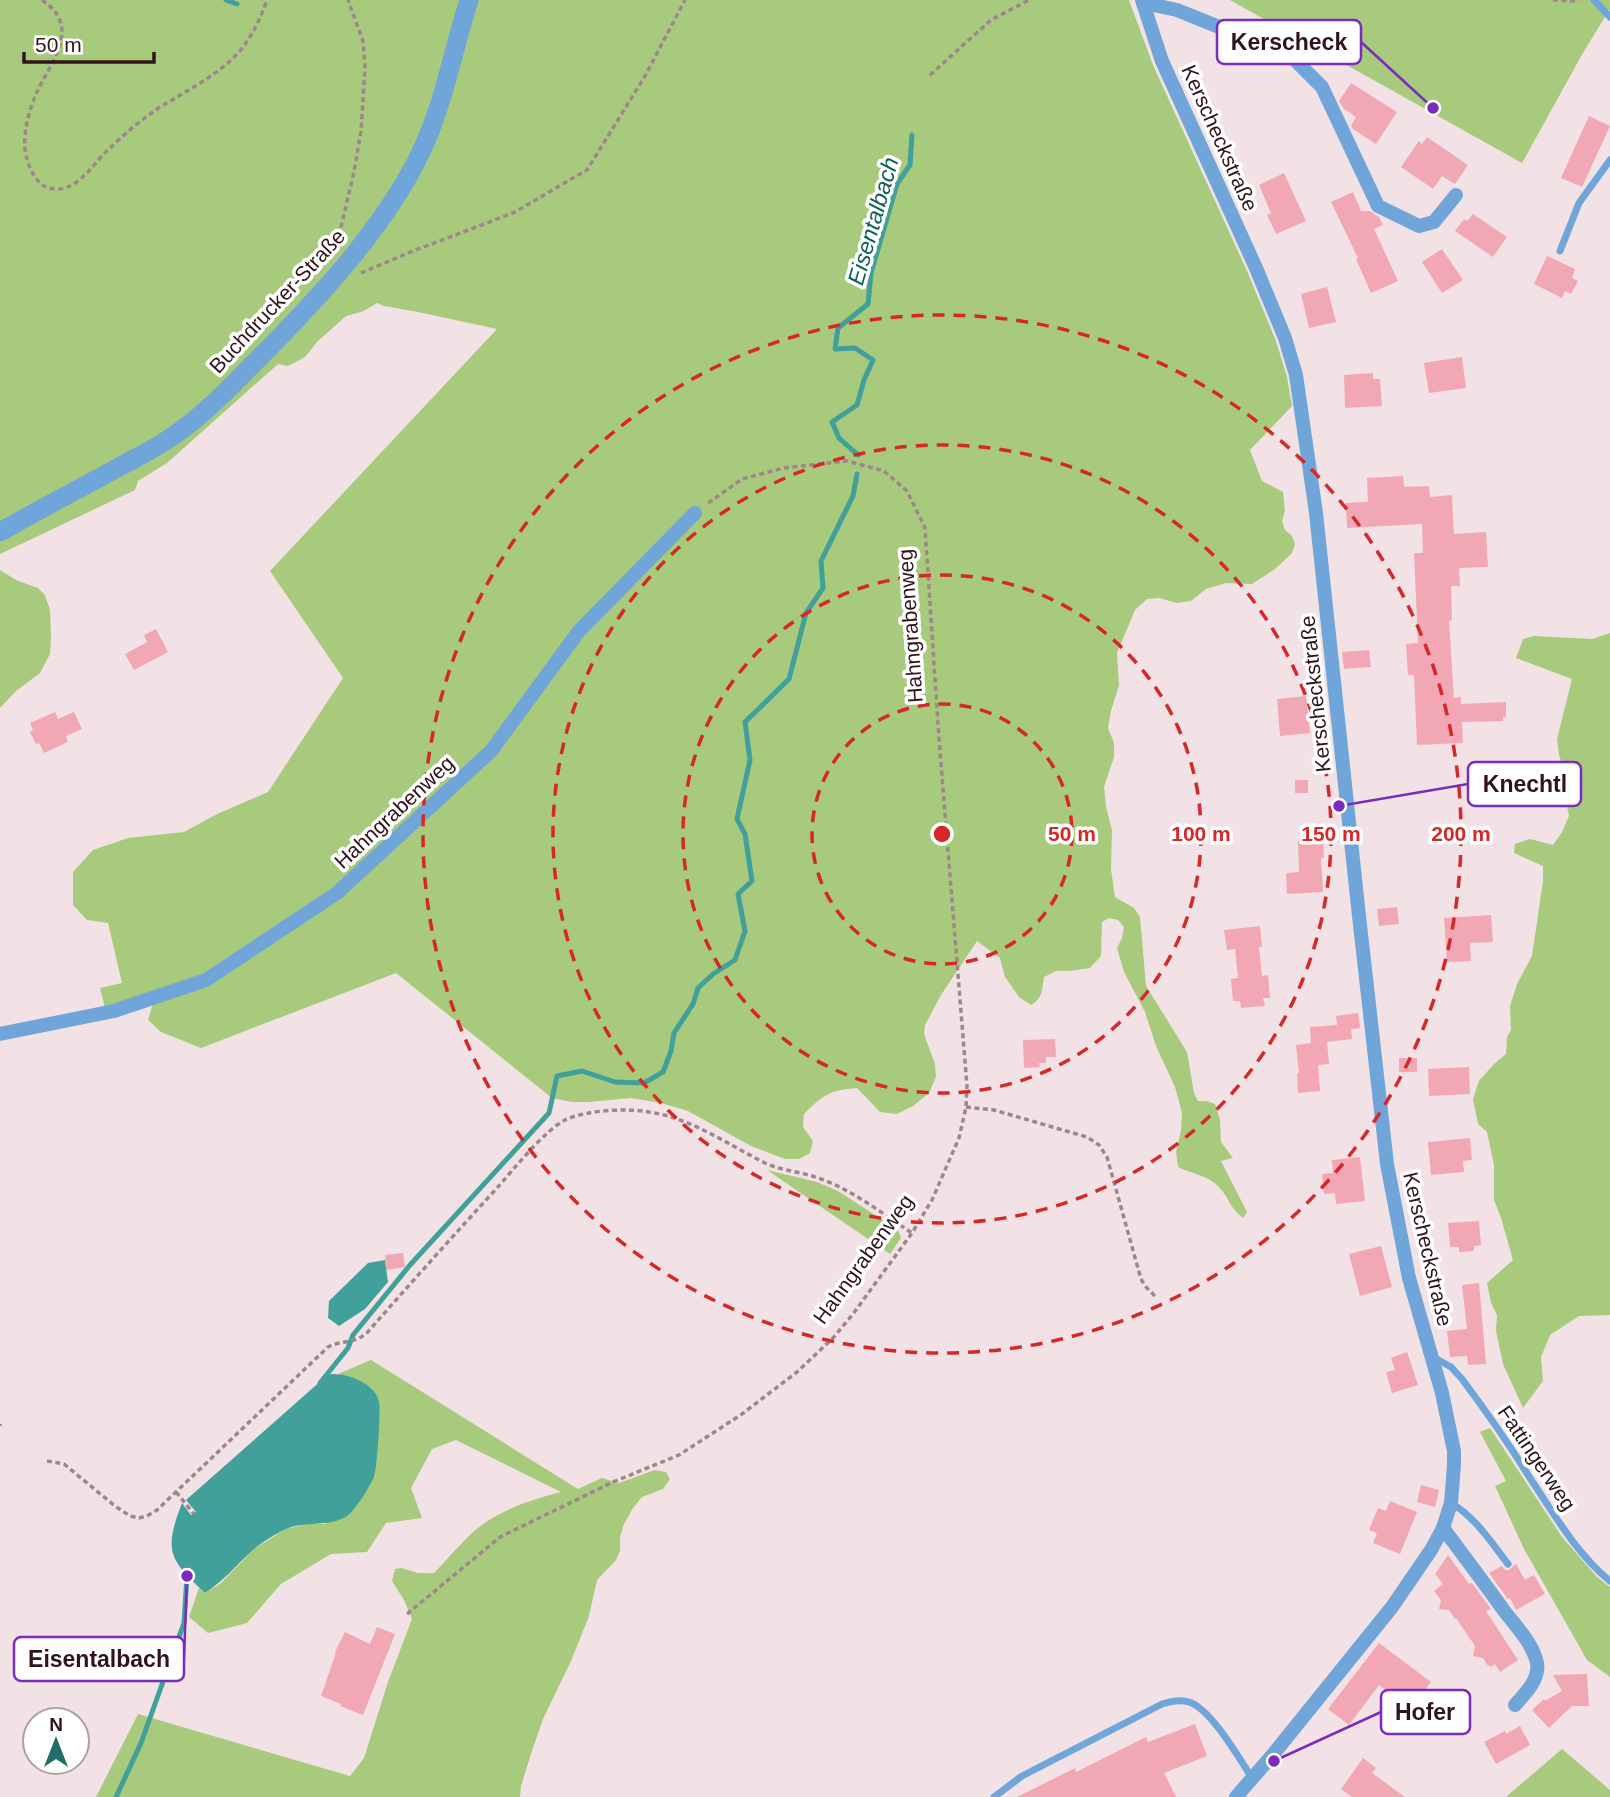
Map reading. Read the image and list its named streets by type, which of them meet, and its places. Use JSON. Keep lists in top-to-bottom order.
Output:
{
  "streets": {
    "street": ["Kerscheckstraße", "Buchdrucker-Straße", "Hahngrabenweg"],
    "lane": ["Fattingerweg"]
  },
  "crossings": [
    ["Kerscheckstraße", "Fattingerweg"]
  ],
  "water": ["Eisentalbach"],
  "places": [
    "Kerscheck",
    "Knechtl",
    "Eisentalbach",
    "Hofer"
  ],
  "scale_bar": "50 m",
  "north": "top",
  "rings": [
    "50 m",
    "100 m",
    "150 m",
    "200 m"
  ]
}
